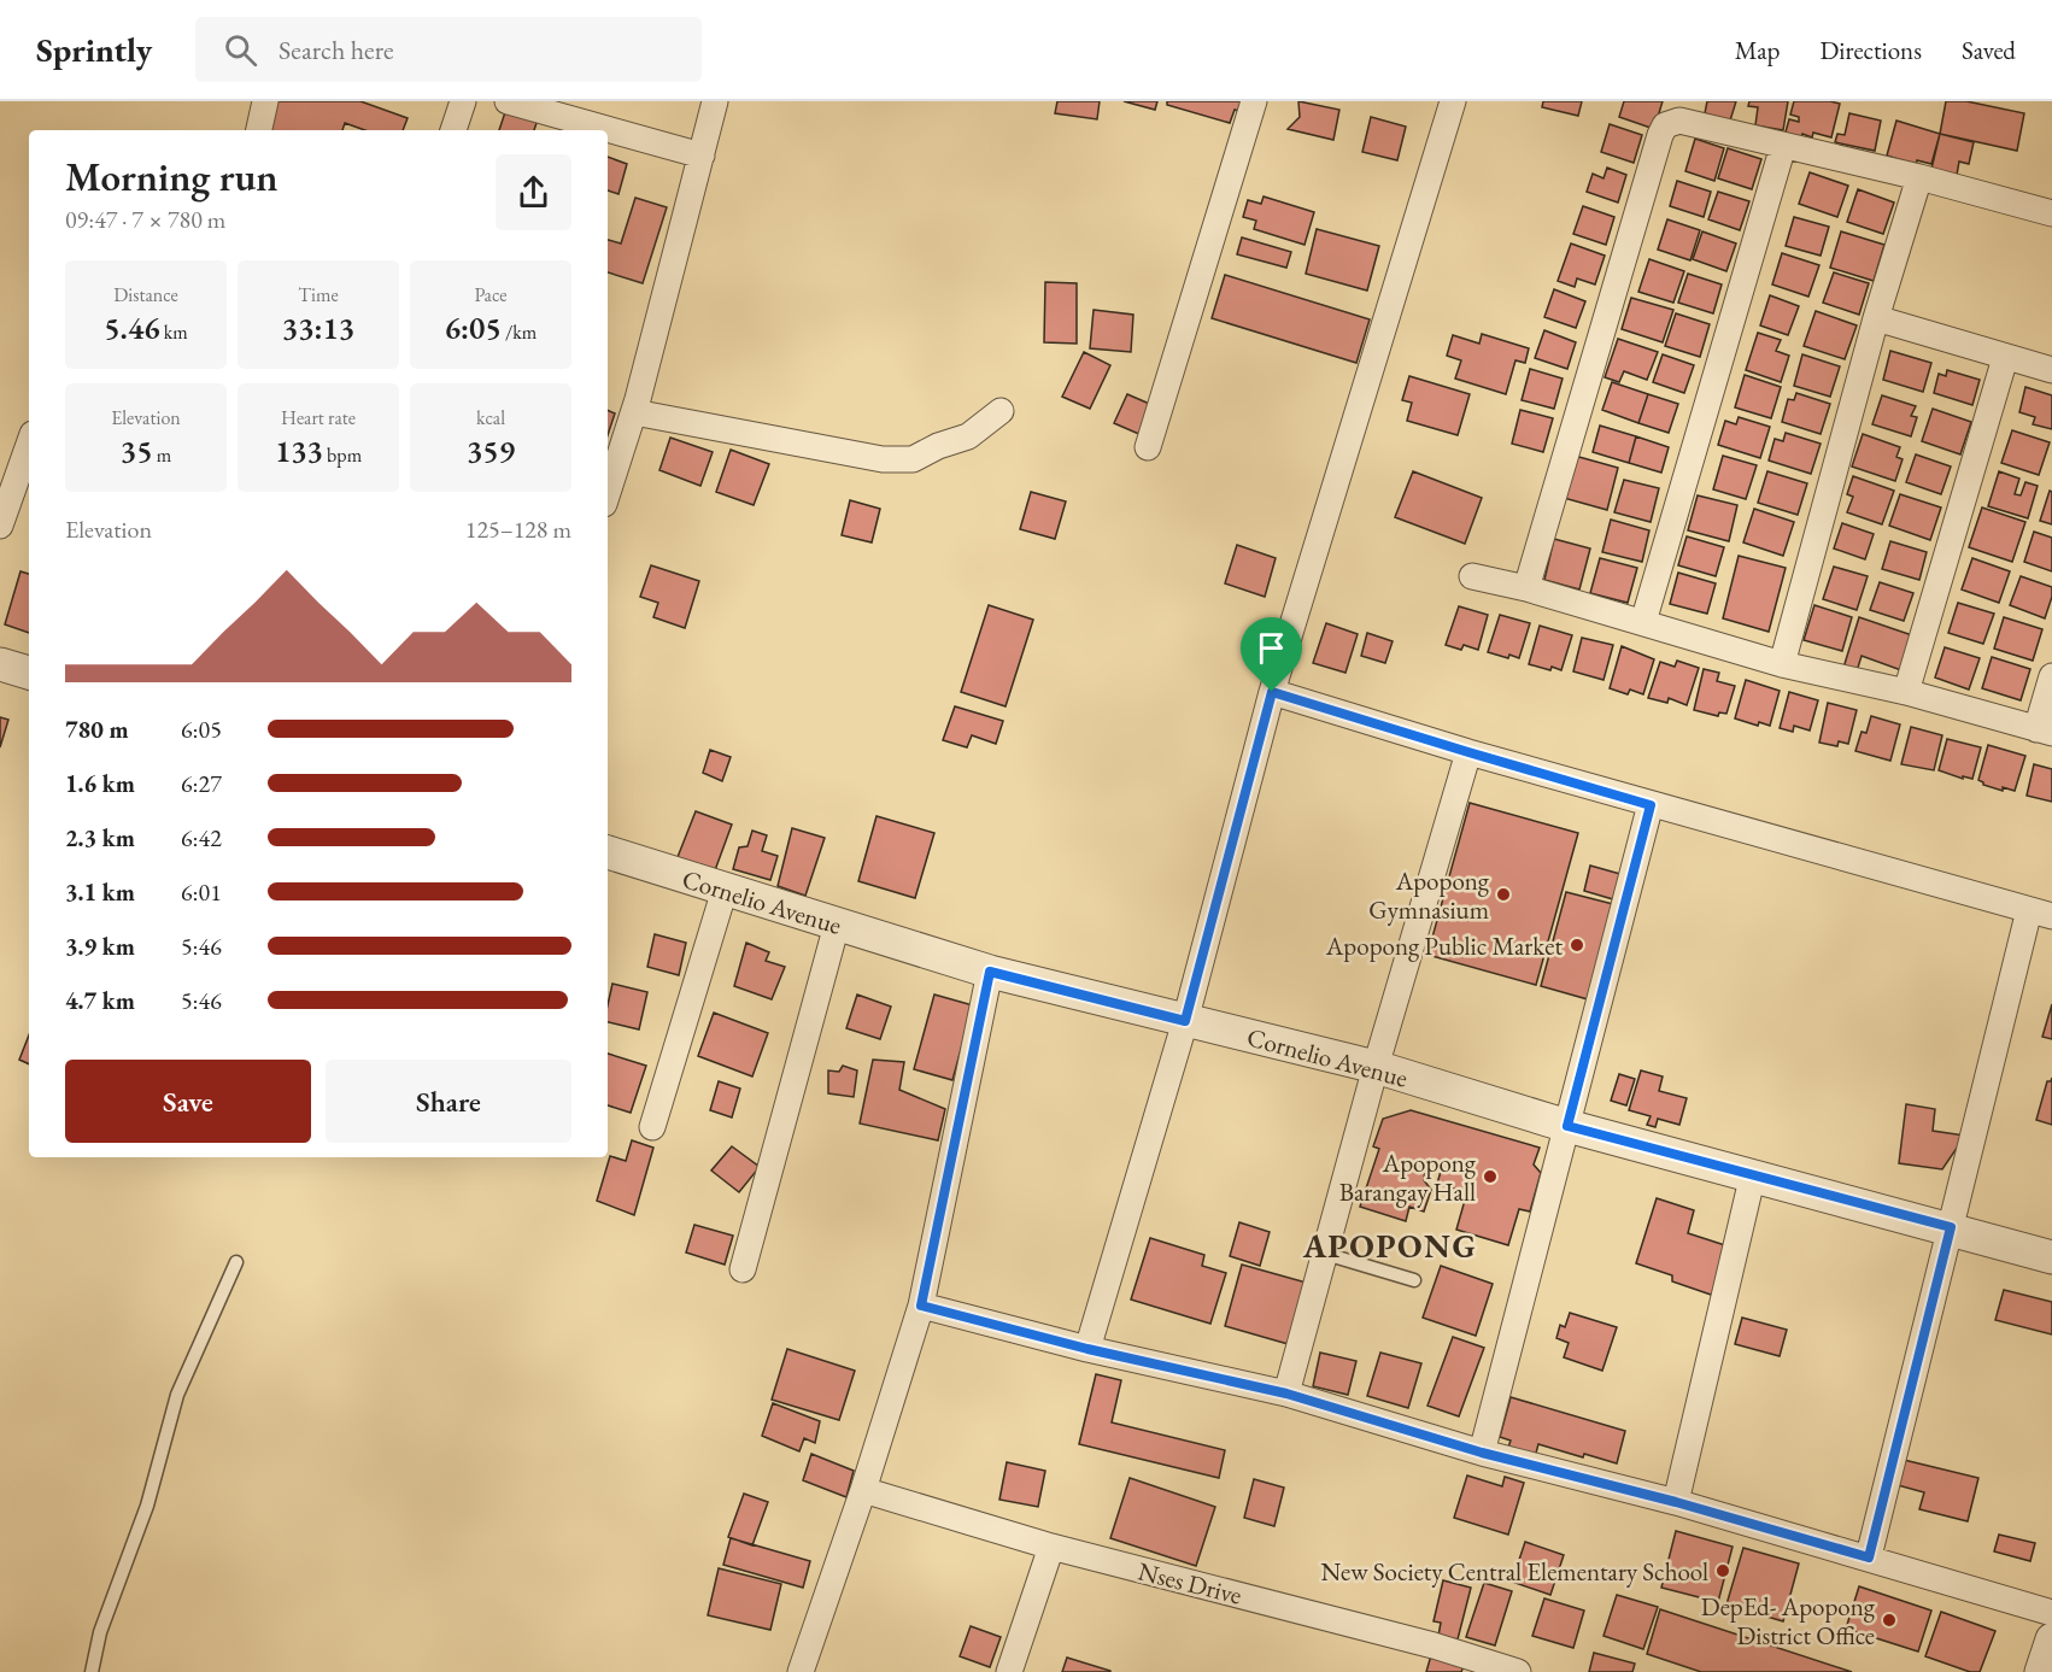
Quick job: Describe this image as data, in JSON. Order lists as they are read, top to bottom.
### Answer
{
  "streets": {
    "street": ["Cornelio Avenue", "Nses Drive"]
  },
  "districts": ["APOPONG"],
  "places": [
    "Apopong Gymnasium",
    "Apopong Public Market",
    "Apopong Barangay Hall",
    "New Society Central Elementary School",
    "DepEd- Apopong District Office"
  ],
  "page": {
    "header": "Sprintly",
    "search": "Search here",
    "nav": ["Map", "Directions", "Saved"],
    "heading": ["Morning run", "09:47 · 7 × 780 m"],
    "stats": [
      ["Distance", "5.46 km"],
      ["Time", "33:13"],
      ["Pace", "6:05 /km"],
      ["Elevation", "35 m"],
      ["Heart rate", "133 bpm"],
      ["kcal", "359"]
    ],
    "chart": ["Elevation", "125–128 m"],
    "list": [
      {
        "name": "780 m",
        "note": "6:05"
      },
      {
        "name": "1.6 km",
        "note": "6:27"
      },
      {
        "name": "2.3 km",
        "note": "6:42"
      },
      {
        "name": "3.1 km",
        "note": "6:01"
      },
      {
        "name": "3.9 km",
        "note": "5:46"
      },
      {
        "name": "4.7 km",
        "note": "5:46"
      }
    ],
    "buttons": ["Save", "Share"]
  }
}
